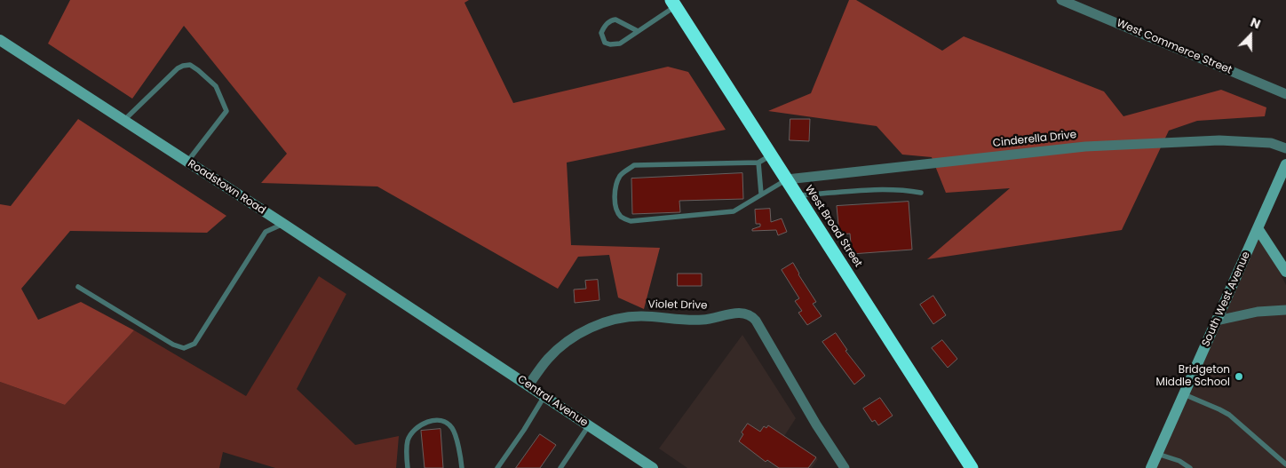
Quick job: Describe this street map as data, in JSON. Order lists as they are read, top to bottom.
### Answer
{
  "streets": {
    "highway": ["West Broad Street"],
    "main road": ["Roadstown Road", "South West Avenue", "Central Avenue"],
    "street": ["West Commerce Street", "Cinderella Drive", "Violet Drive"]
  },
  "crossings": [
    ["Cinderella Drive", "West Broad Street"],
    ["Roadstown Road", "Central Avenue"],
    ["Violet Drive", "Central Avenue"]
  ],
  "places": ["Bridgeton Middle School"],
  "north": "top"
}
